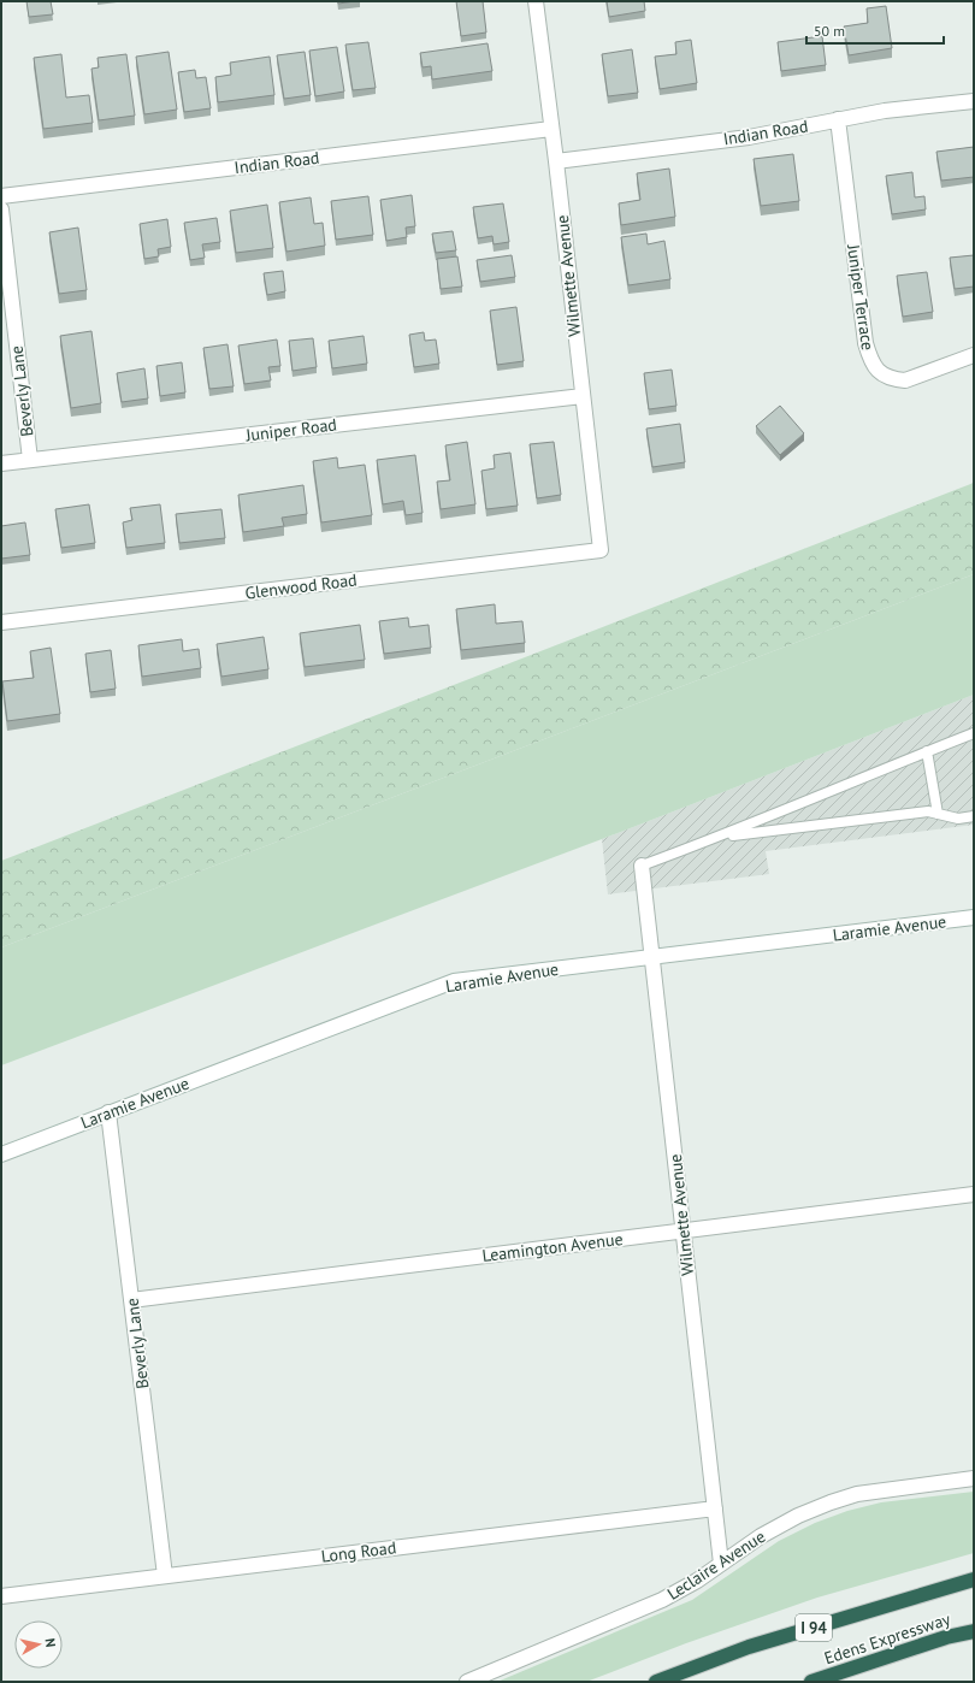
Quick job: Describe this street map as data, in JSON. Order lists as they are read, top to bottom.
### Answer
{
  "streets": {
    "highway": ["I 94", "Edens Expressway"],
    "street": [
      "Indian Road",
      "Wilmette Avenue",
      "Juniper Terrace",
      "Beverly Lane",
      "Juniper Road",
      "Glenwood Road",
      "Laramie Avenue",
      "Leamington Avenue",
      "Long Road",
      "Leclaire Avenue"
    ]
  },
  "crossings": [
    ["Indian Road", "Wilmette Avenue"],
    ["Indian Road", "Juniper Terrace"],
    ["Wilmette Avenue", "Juniper Road"],
    ["Wilmette Avenue", "Glenwood Road"],
    ["Wilmette Avenue", "Laramie Avenue"],
    ["Wilmette Avenue", "Leamington Avenue"],
    ["Wilmette Avenue", "Long Road"],
    ["Wilmette Avenue", "Leclaire Avenue"],
    ["Beverly Lane", "Juniper Road"],
    ["Beverly Lane", "Laramie Avenue"],
    ["Beverly Lane", "Leamington Avenue"],
    ["Beverly Lane", "Long Road"]
  ],
  "scale_bar": "50 m",
  "north": "right"
}
